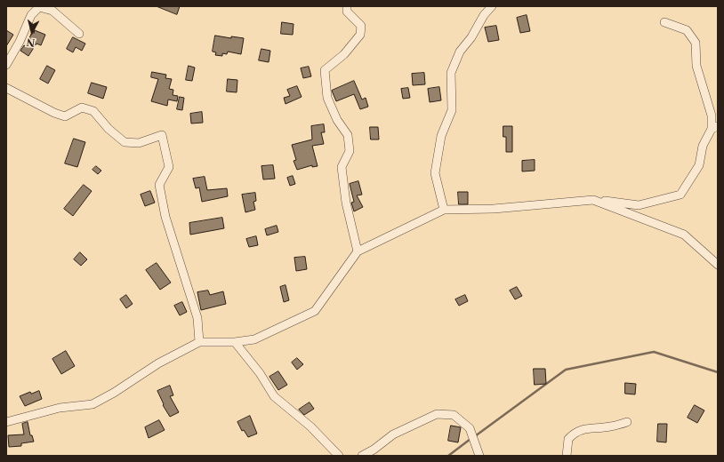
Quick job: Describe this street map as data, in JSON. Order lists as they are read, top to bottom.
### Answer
{
  "north": "bottom"
}
